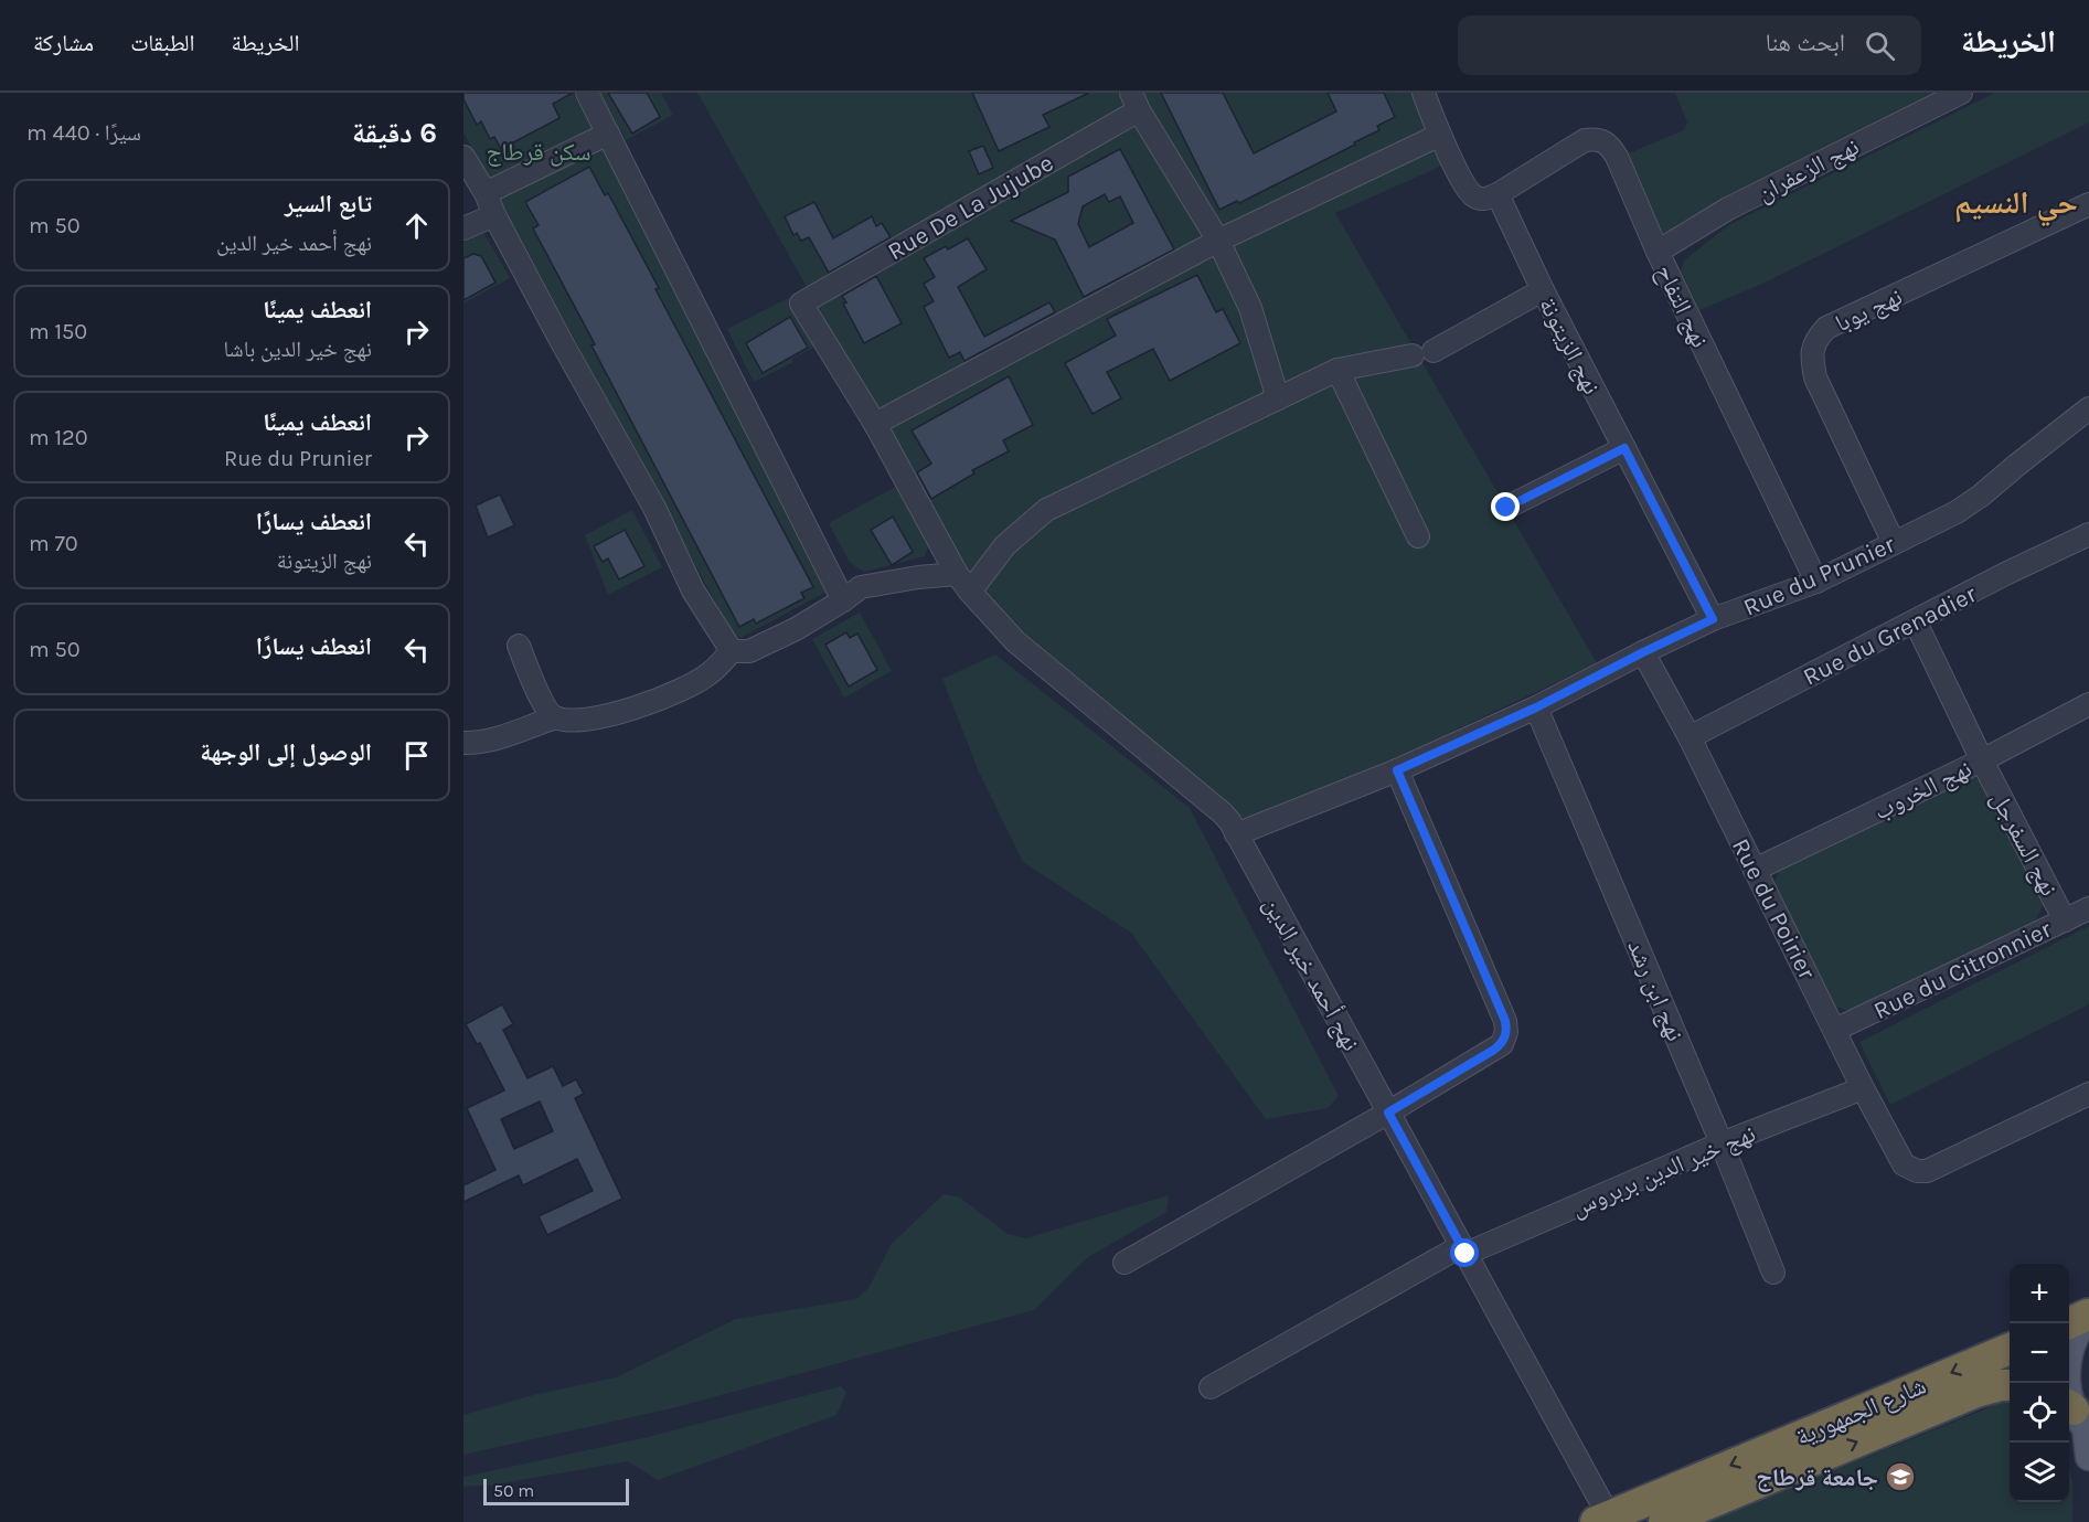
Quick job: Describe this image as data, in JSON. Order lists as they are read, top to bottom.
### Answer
{
  "streets": {
    "highway": ["شارع الجمهورية"],
    "street": [
      "نهج الزعفران",
      "Rue De La Jujube",
      "نهج التفاح",
      "نهج يوبا",
      "نهج الزيتونة",
      "Rue du Prunier",
      "Rue du Grenadier",
      "نهج الخروب",
      "نهج السفرجل",
      "Rue du Poirier",
      "Rue du Citronnier",
      "نهج أحمد خير الدين",
      "نهج ابن رشد",
      "نهج خير الدين بربروس"
    ]
  },
  "crossings": [
    ["نهج الزعفران", "نهج التفاح"],
    ["Rue De La Jujube", "نهج أحمد خير الدين"],
    ["نهج التفاح", "نهج الزيتونة"],
    ["نهج التفاح", "Rue du Prunier"],
    ["نهج يوبا", "Rue du Prunier"],
    ["نهج الزيتونة", "Rue du Prunier"],
    ["Rue du Prunier", "Rue du Poirier"],
    ["Rue du Prunier", "نهج أحمد خير الدين"],
    ["Rue du Prunier", "نهج ابن رشد"],
    ["Rue du Grenadier", "نهج السفرجل"],
    ["Rue du Grenadier", "Rue du Poirier"],
    ["نهج الخروب", "نهج السفرجل"],
    ["نهج الخروب", "Rue du Poirier"],
    ["نهج السفرجل", "Rue du Citronnier"],
    ["Rue du Poirier", "Rue du Citronnier"],
    ["Rue du Poirier", "نهج خير الدين بربروس"],
    ["نهج أحمد خير الدين", "نهج خير الدين بربروس"],
    ["نهج أحمد خير الدين", "شارع الجمهورية"],
    ["نهج ابن رشد", "نهج خير الدين بربروس"]
  ],
  "districts": ["حي النسيم"],
  "parks": ["سكن قرطاج"],
  "places": {
    "school or university": ["جامعة قرطاج"]
  },
  "scale_bar": "50 m",
  "page": {
    "header": "الخريطة",
    "search": "ابحث هنا",
    "nav": ["الخريطة", "الطبقات", "مشاركة"],
    "heading": ["6 دقيقة", "سيرًا · 440 m"],
    "list": [
      ["تابع السير", "نهج أحمد خير الدين", "50 m"],
      ["انعطف يمينًا", "نهج خير الدين باشا", "150 m"],
      ["انعطف يمينًا", "Rue du Prunier", "120 m"],
      ["انعطف يسارًا", "نهج الزيتونة", "70 m"],
      ["انعطف يسارًا", "50 m"],
      "الوصول إلى الوجهة"
    ],
    "map_buttons": ["+", "−"],
    "scale": "50 m"
  }
}
